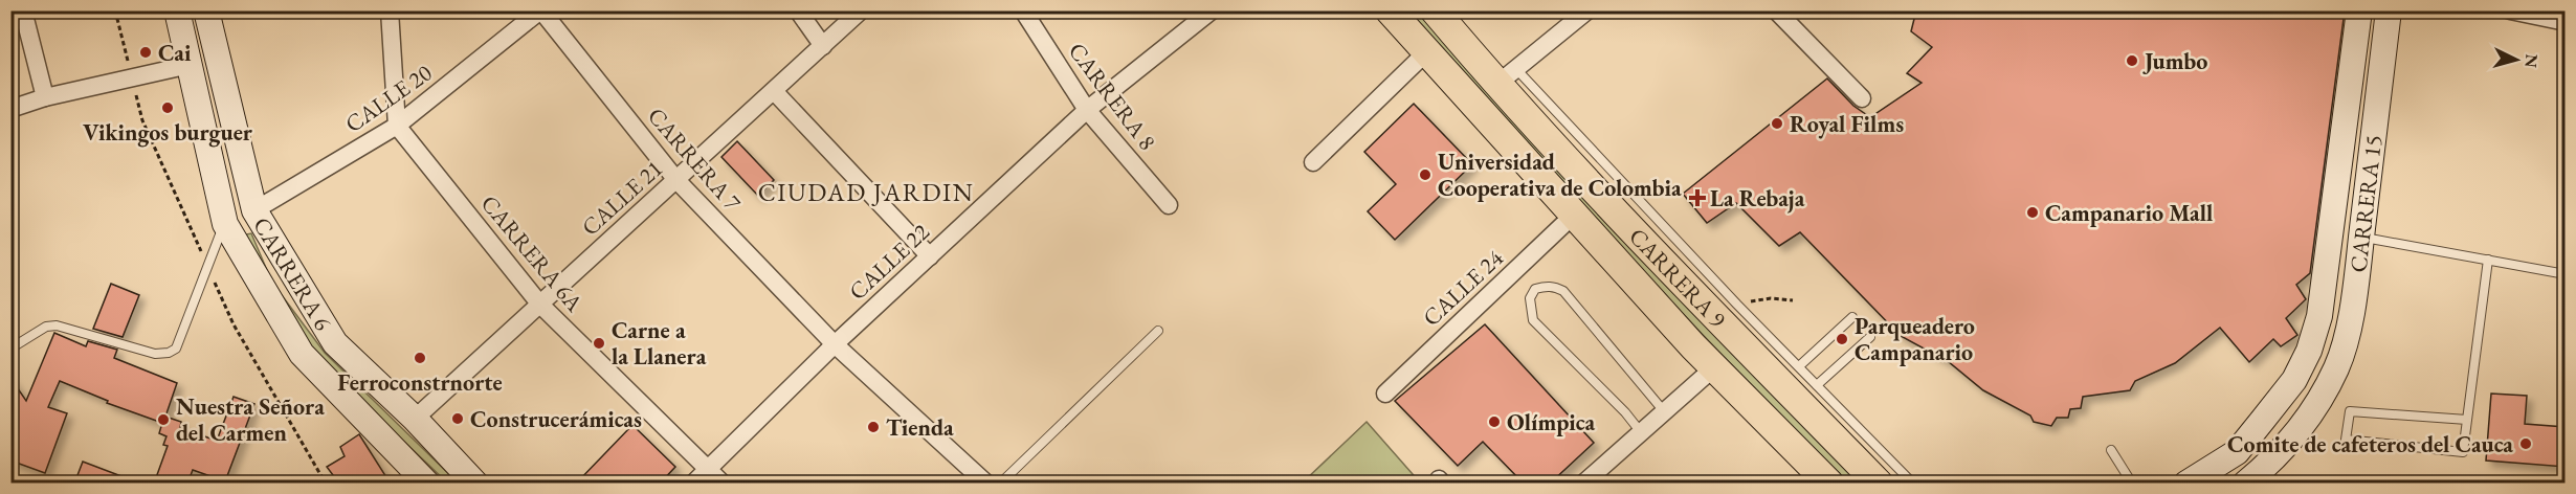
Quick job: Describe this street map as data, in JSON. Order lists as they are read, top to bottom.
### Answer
{
  "streets": {
    "main road": ["CARRERA 15", "CARRERA 6", "CARRERA 9"],
    "street": [
      "CARRERA 8",
      "CALLE 20",
      "CARRERA 7",
      "CALLE 21",
      "CARRERA 6A",
      "CALLE 22",
      "CALLE 24"
    ]
  },
  "crossings": [
    ["CARRERA 8", "CALLE 22"],
    ["CALLE 20", "CARRERA 7"],
    ["CALLE 20", "CARRERA 6A"],
    ["CALLE 20", "CARRERA 6"],
    ["CARRERA 7", "CALLE 21"],
    ["CARRERA 7", "CALLE 22"],
    ["CALLE 21", "CARRERA 6A"],
    ["CALLE 21", "CARRERA 6"],
    ["CARRERA 6A", "CALLE 22"],
    ["CARRERA 9", "CALLE 24"]
  ],
  "districts": ["CIUDAD JARDIN"],
  "places": {
    "other": [
      "Cai",
      "Jumbo",
      "Vikingos burguer",
      "Royal Films",
      "Universidad Cooperativa de Colombia",
      "Campanario Mall",
      "Parqueadero Campanario",
      "Carne a la Llanera",
      "Ferroconstrnorte",
      "Construcerámicas",
      "Nuestra Señora del Carmen",
      "Olímpica",
      "Tienda",
      "Comite de cafeteros del Cauca"
    ],
    "health": ["La Rebaja"]
  },
  "north": "right"
}
